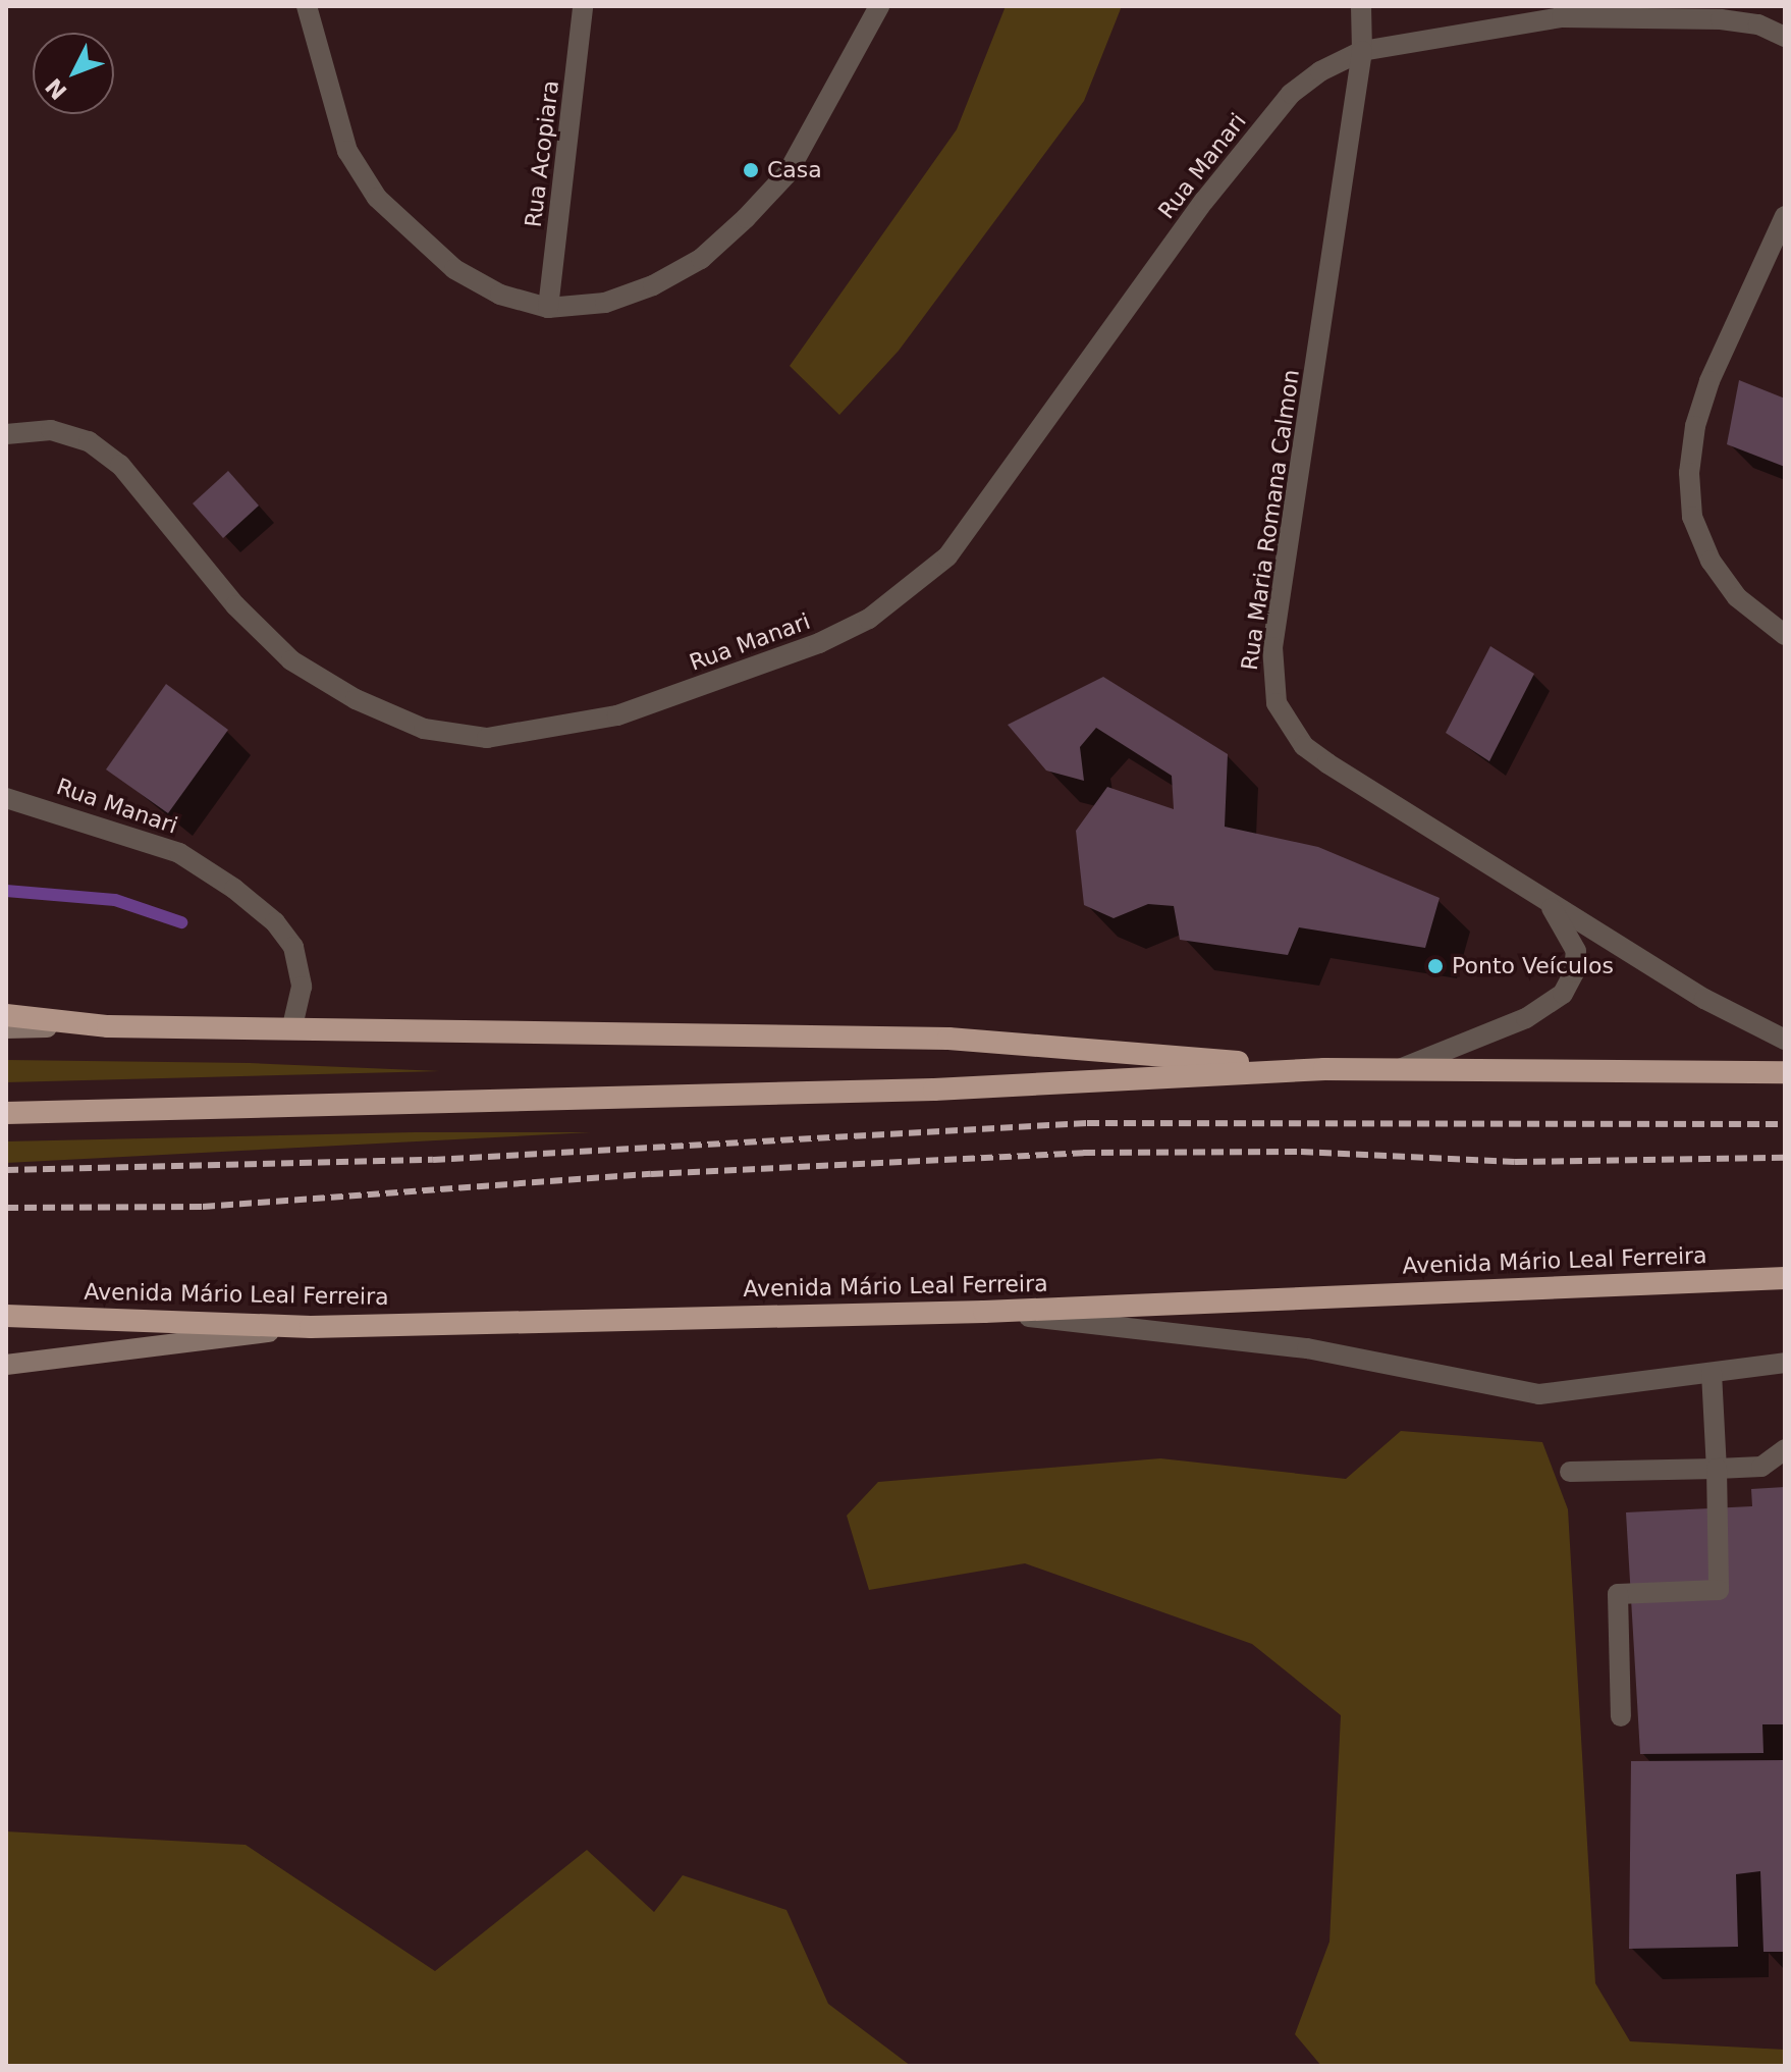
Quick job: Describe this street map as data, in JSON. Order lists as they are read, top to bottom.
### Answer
{
  "streets": {
    "highway": ["Avenida Mário Leal Ferreira"],
    "street": ["Rua Acopiara", "Rua Manari", "Rua Maria Romana Calmon"]
  },
  "crossings": [
    ["Rua Manari", "Rua Maria Romana Calmon"]
  ],
  "places": ["Casa", "Ponto Veículos"],
  "north": "bottom left"
}
